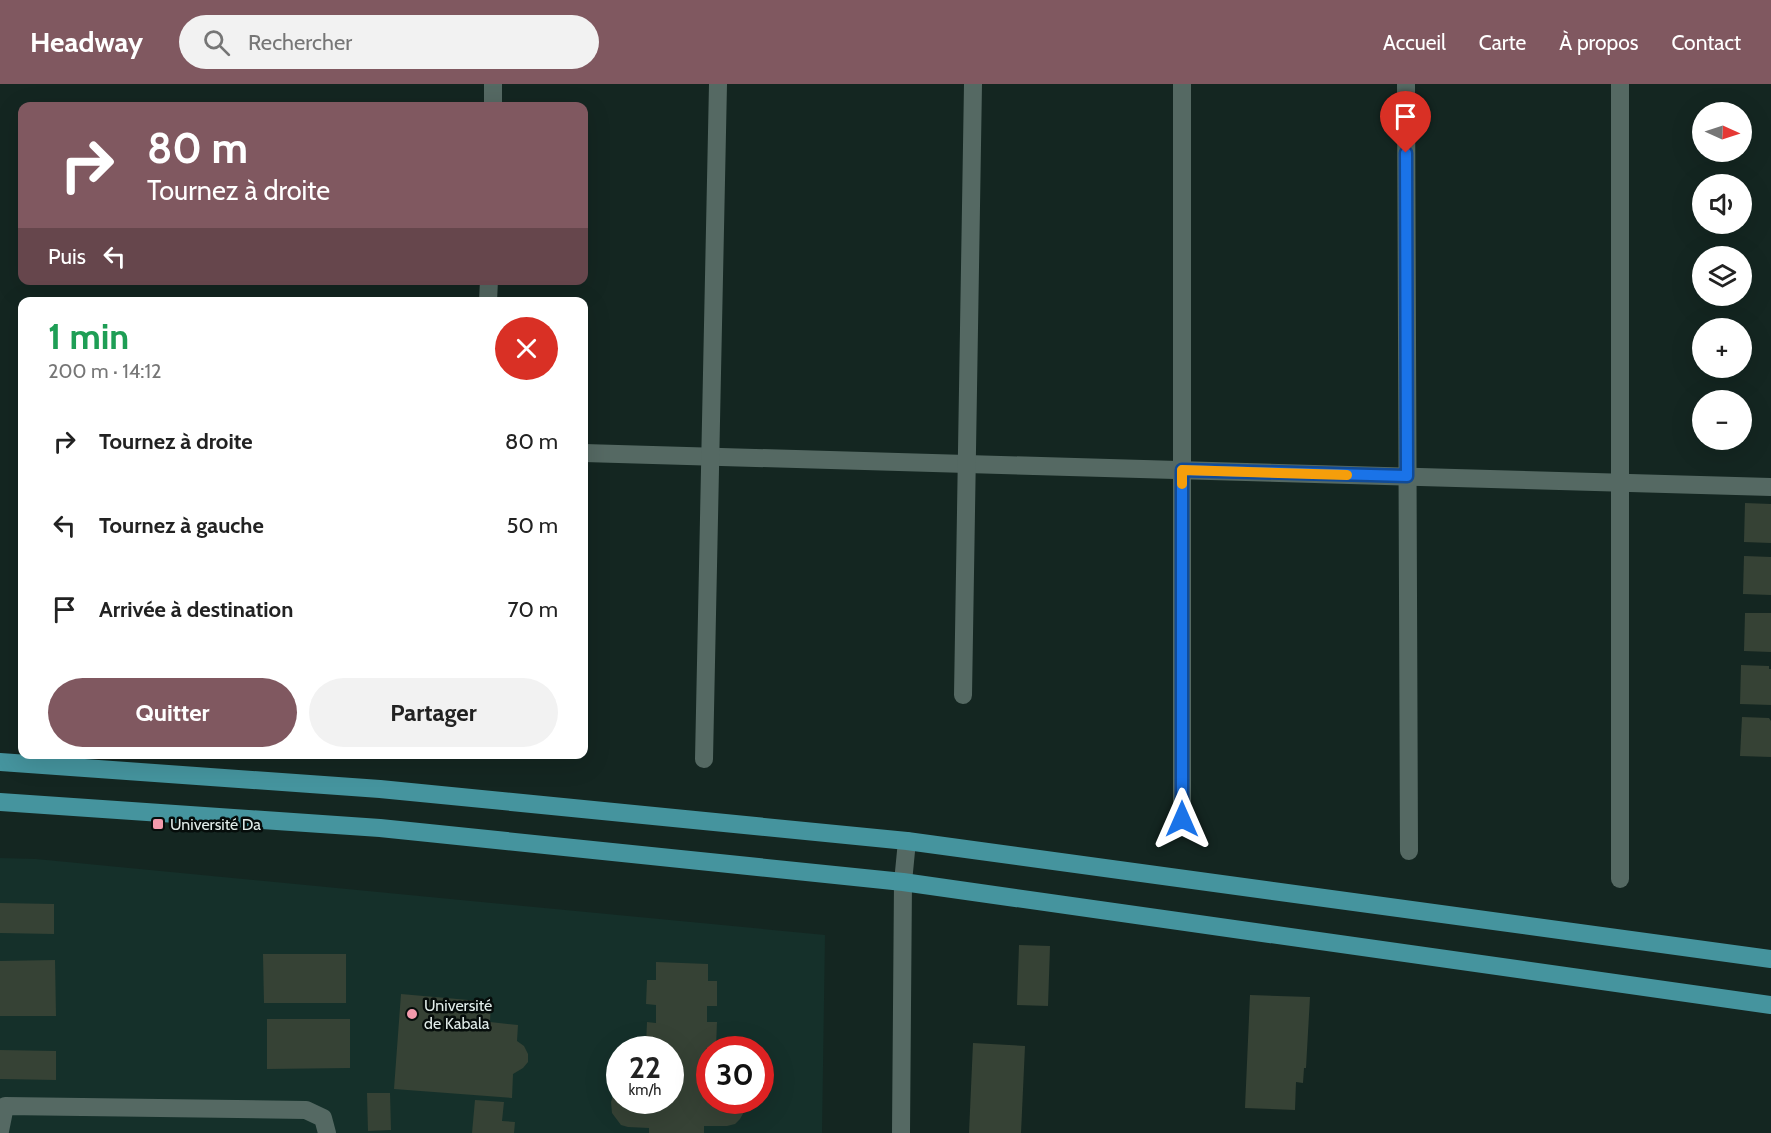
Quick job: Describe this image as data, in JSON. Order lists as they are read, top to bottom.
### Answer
{
  "places": {
    "transit": ["Université Da"],
    "other": ["Université de Kabala"]
  },
  "north": "right",
  "page": {
    "header": "Headway",
    "search": "Rechercher",
    "nav": [
      "Accueil",
      "Carte",
      "À propos",
      "Contact"
    ],
    "map_buttons": ["+", "−"],
    "turn": ["80 m", "Tournez à droite"],
    "then": "Puis",
    "heading": ["1 min", "200 m · 14:12"],
    "list": [
      {
        "name": "Tournez à droite",
        "value": "80 m"
      },
      {
        "name": "Tournez à gauche",
        "value": "50 m"
      },
      {
        "name": "Arrivée à destination",
        "value": "70 m"
      }
    ],
    "buttons": ["Quitter", "Partager"],
    "speed": "22 km/h",
    "limit": "30"
  }
}
